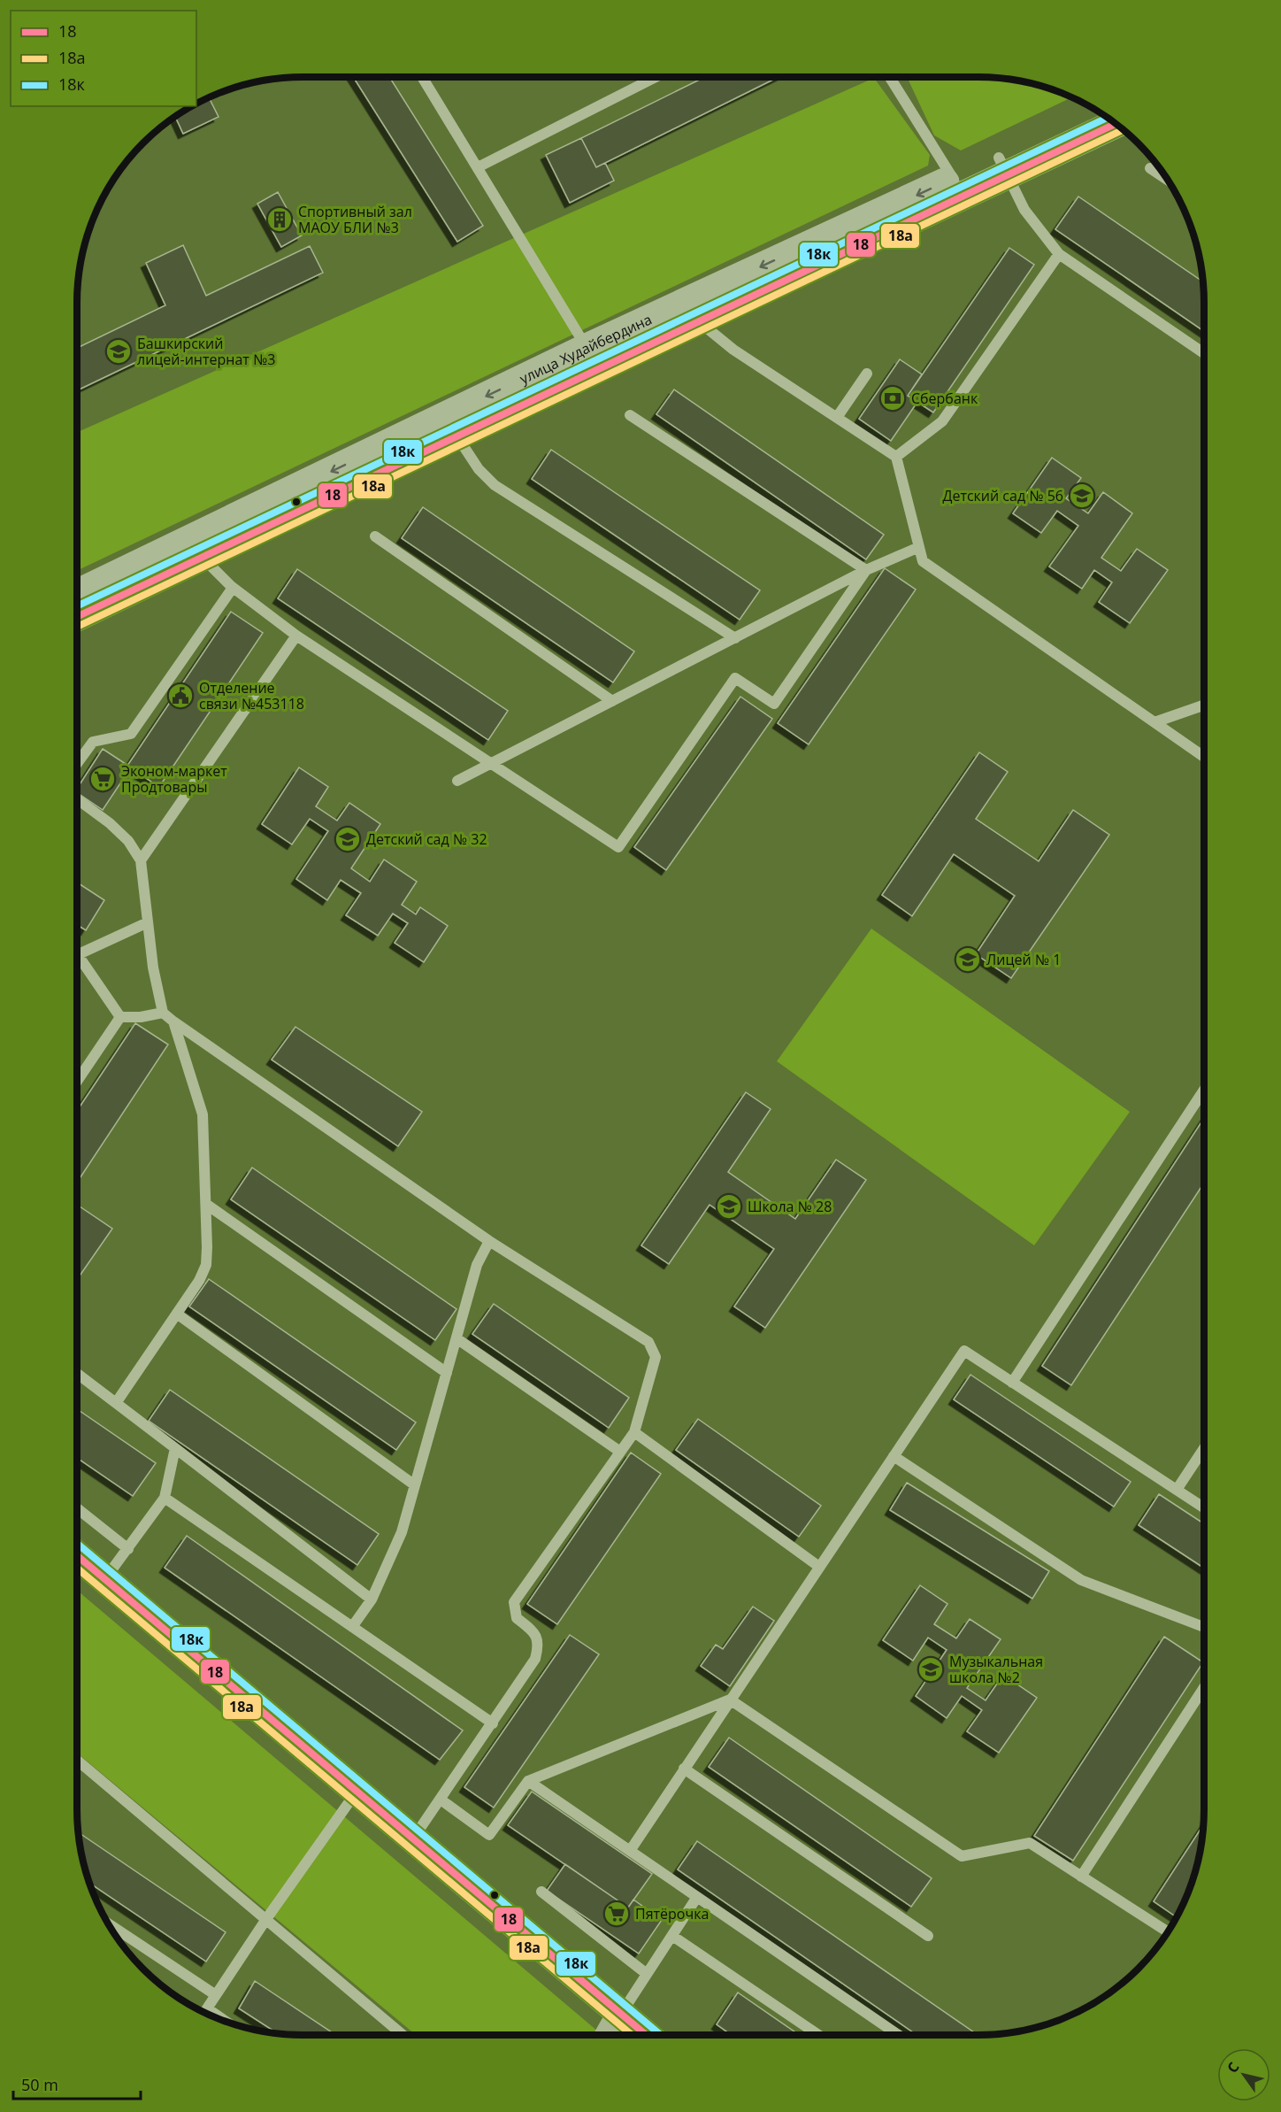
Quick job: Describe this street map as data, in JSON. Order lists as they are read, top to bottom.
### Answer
{
  "streets": {
    "main road": ["улица Худайбердина"]
  },
  "places": {
    "building": ["Спортивный зал МАОУ БЛИ №3"],
    "school or university": [
      "Башкирский лицей-интернат №3",
      "Детский сад № 56",
      "Детский сад № 32",
      "Лицей № 1",
      "Школа № 28",
      "Музыкальная школа №2"
    ],
    "bank": ["Сбербанк"],
    "public building": ["Отделение связи №453118"],
    "supermarket": ["Эконом-маркет Продтовары", "Пятёрочка"]
  },
  "lines": ["transit line 18к", "transit line 18", "transit line 18а"],
  "legend": ["18", "18а", "18к"],
  "scale_bar": "50 m",
  "north": "top left"
}
